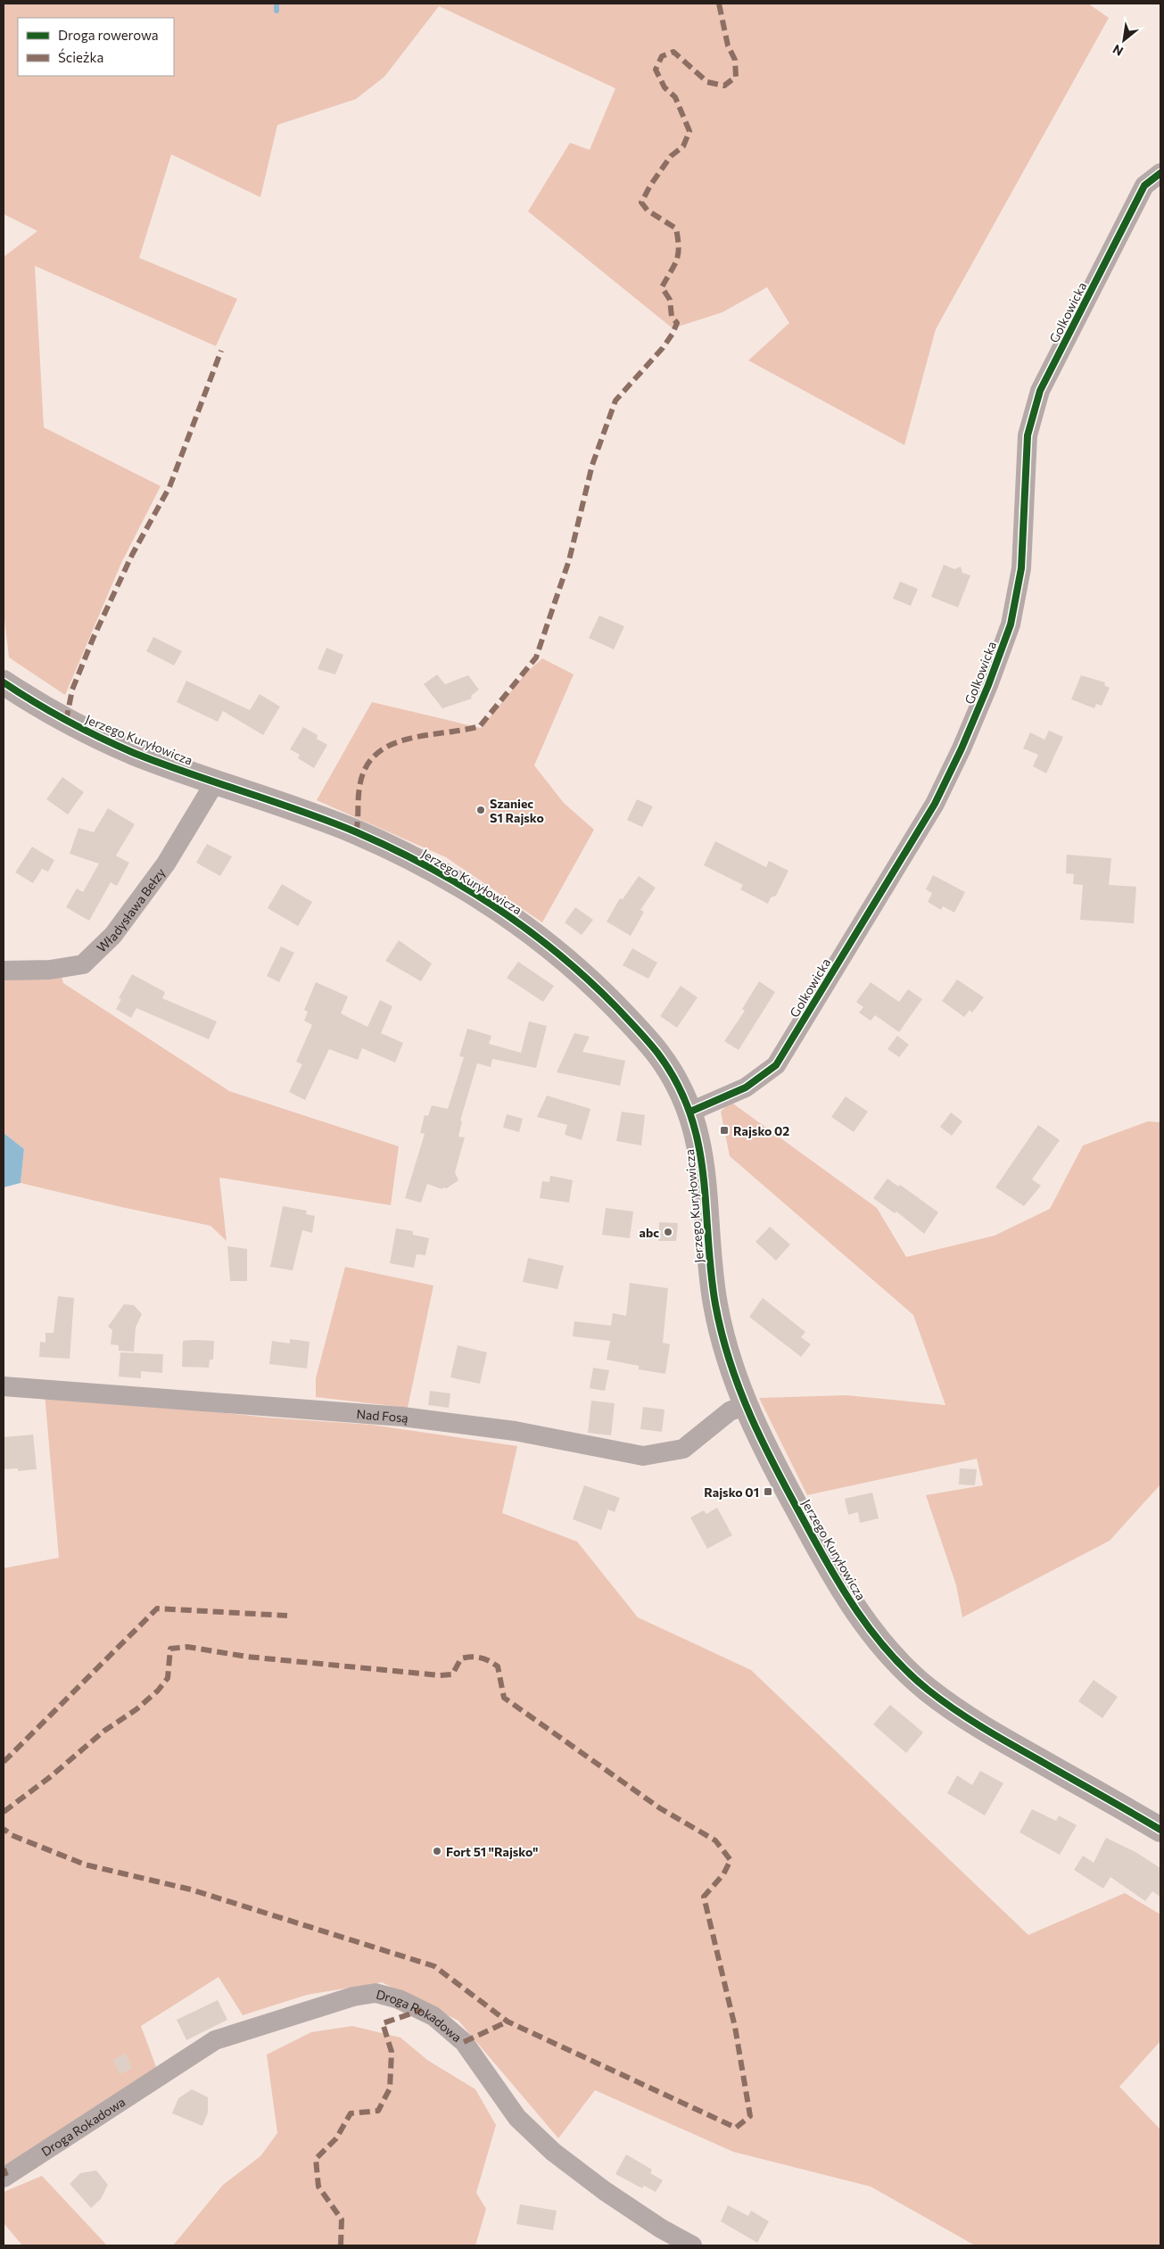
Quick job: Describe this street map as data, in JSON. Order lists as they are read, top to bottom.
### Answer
{
  "streets": {
    "street": [
      "Golkowicka",
      "Jerzego Kuryłowicza",
      "Władysława Bełzy",
      "Nad Fosą",
      "Droga Rokadowa"
    ]
  },
  "crossings": [
    ["Golkowicka", "Jerzego Kuryłowicza"],
    ["Jerzego Kuryłowicza", "Władysława Bełzy"],
    ["Jerzego Kuryłowicza", "Nad Fosą"]
  ],
  "places": {
    "other": ["Szaniec S1 Rajsko", "abc", "Fort 51 \"Rajsko\""],
    "transit": ["Rajsko 02", "Rajsko 01"]
  },
  "legend": ["Droga rowerowa", "Ścieżka"],
  "north": "bottom left"
}
